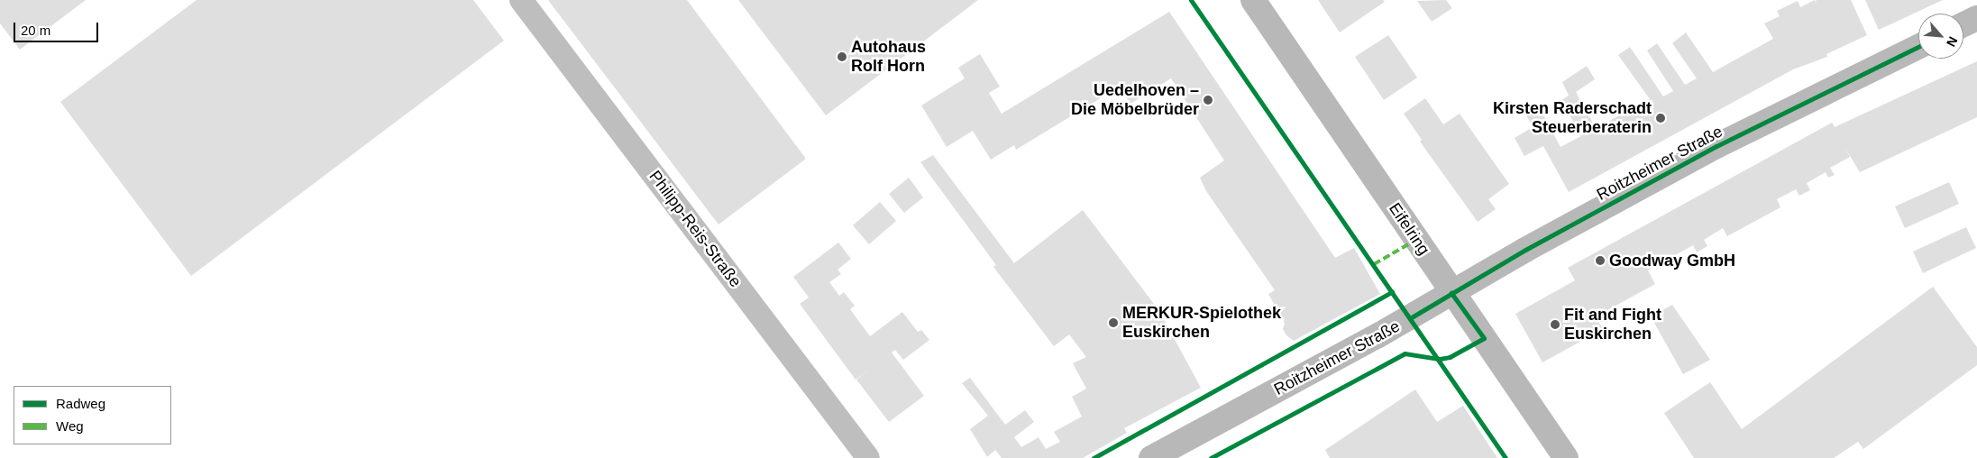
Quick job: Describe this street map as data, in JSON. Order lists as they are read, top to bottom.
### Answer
{
  "streets": {
    "street": ["Roitzheimer Straße", "Philipp-Reis-Straße", "Eifelring"]
  },
  "crossings": [
    ["Roitzheimer Straße", "Eifelring"]
  ],
  "places": [
    "Autohaus Rolf Horn",
    "Uedelhoven – Die Möbelbrüder",
    "Kirsten Raderschadt Steuerberaterin",
    "Goodway GmbH",
    "MERKUR-Spielothek Euskirchen",
    "Fit and Fight Euskirchen"
  ],
  "legend": ["Radweg", "Weg"],
  "scale_bar": "20 m",
  "north": "bottom right"
}
